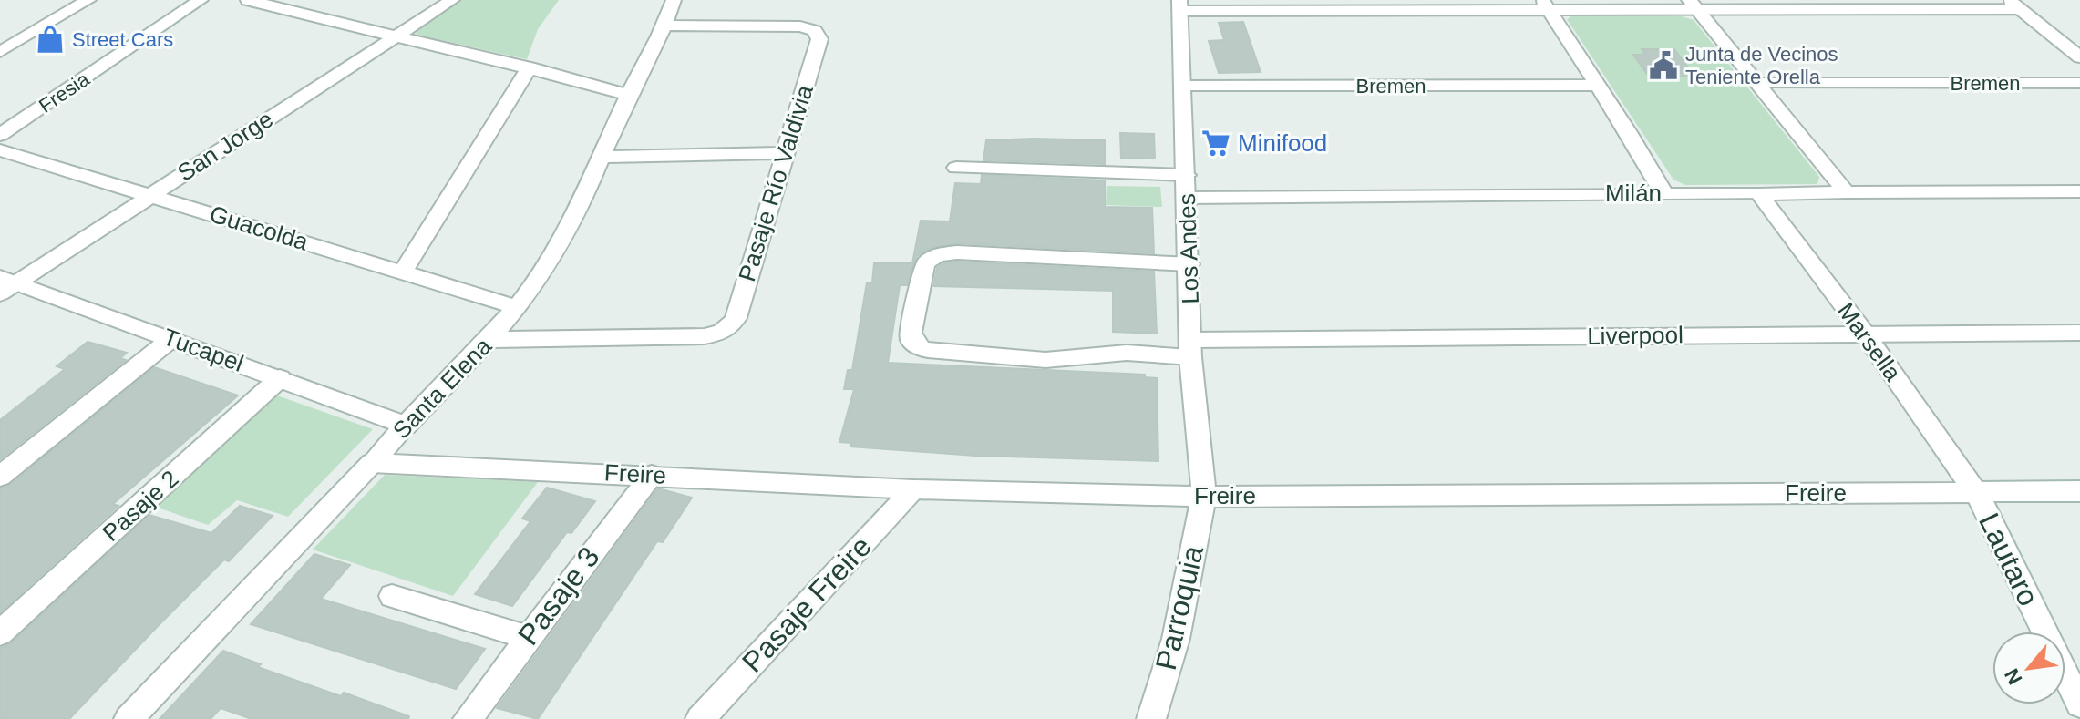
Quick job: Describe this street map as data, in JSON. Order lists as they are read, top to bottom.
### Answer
{
  "streets": {
    "street": [
      "Bremen",
      "Fresia",
      "San Jorge",
      "Pasaje Río Valdivia",
      "Milán",
      "Guacolda",
      "Los Andes",
      "Liverpool",
      "Marsella",
      "Tucapel",
      "Santa Elena",
      "Freire",
      "Pasaje 2",
      "Lautaro",
      "Pasaje 3",
      "Pasaje Freire",
      "Parroquia"
    ]
  },
  "crossings": [
    ["Bremen", "Los Andes"],
    ["San Jorge", "Guacolda"],
    ["San Jorge", "Tucapel"],
    ["Pasaje Río Valdivia", "Santa Elena"],
    ["Milán", "Los Andes"],
    ["Milán", "Marsella"],
    ["Guacolda", "Santa Elena"],
    ["Los Andes", "Liverpool"],
    ["Los Andes", "Freire"],
    ["Los Andes", "Parroquia"],
    ["Liverpool", "Marsella"],
    ["Marsella", "Freire"],
    ["Marsella", "Lautaro"],
    ["Tucapel", "Santa Elena"],
    ["Tucapel", "Pasaje 2"],
    ["Santa Elena", "Freire"],
    ["Freire", "Lautaro"],
    ["Freire", "Pasaje 3"],
    ["Freire", "Pasaje Freire"],
    ["Freire", "Parroquia"]
  ],
  "places": {
    "shop": ["Street Cars"],
    "public building": ["Junta de Vecinos Teniente Orella"],
    "supermarket": ["Minifood"]
  },
  "north": "bottom left"
}
